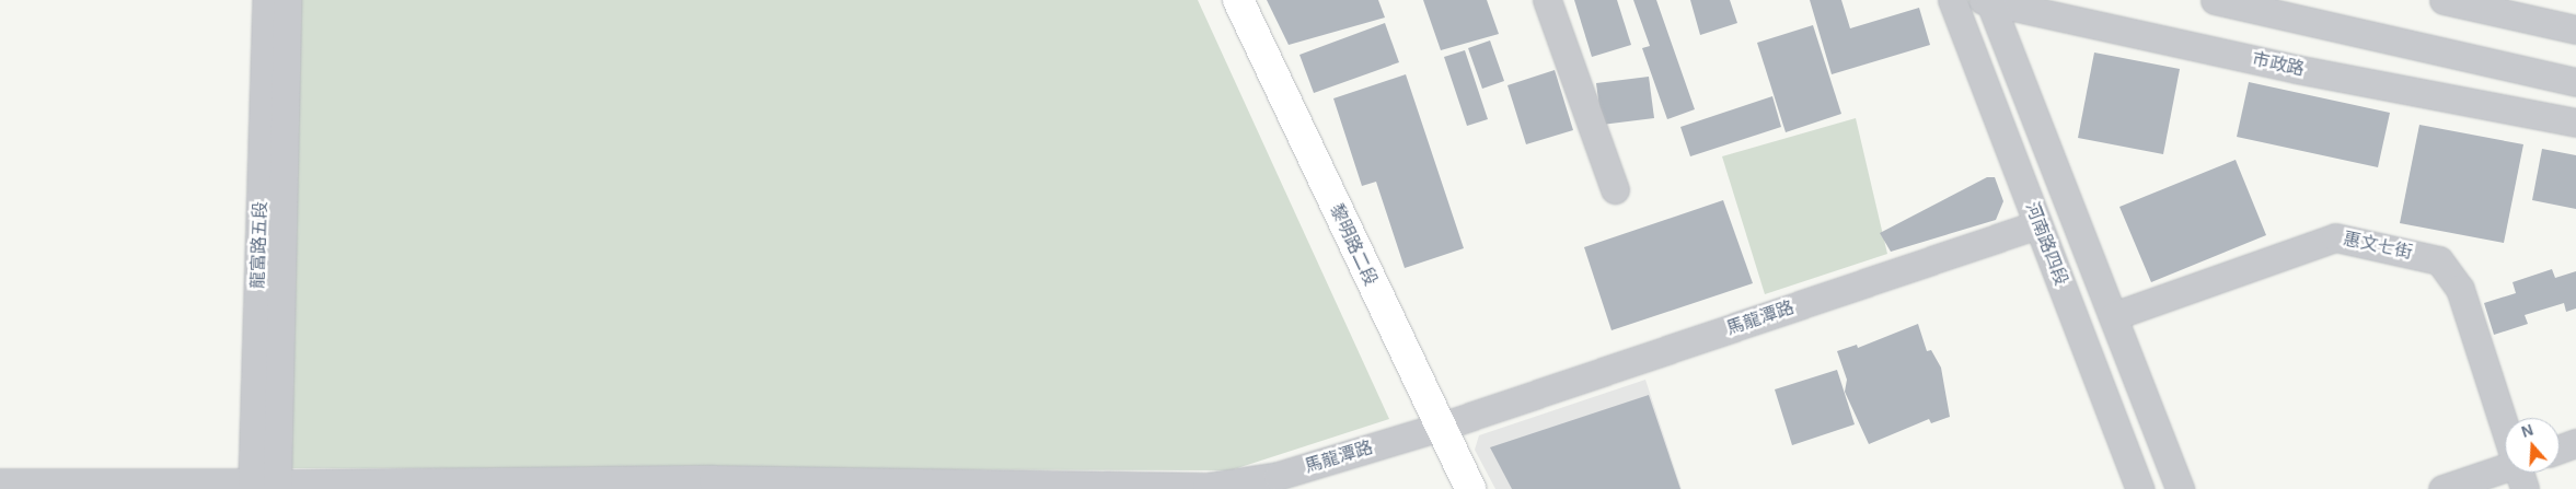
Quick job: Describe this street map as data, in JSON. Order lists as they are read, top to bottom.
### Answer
{
  "streets": {
    "main road": ["黎明路二段"],
    "street": [
      "市政路",
      "河南路四段",
      "龍富路五段",
      "惠文七街",
      "馬龍潭路"
    ]
  },
  "crossings": [
    ["市政路", "河南路四段"],
    ["河南路四段", "惠文七街"],
    ["河南路四段", "馬龍潭路"],
    ["龍富路五段", "馬龍潭路"],
    ["黎明路二段", "馬龍潭路"]
  ],
  "north": "top"
}
